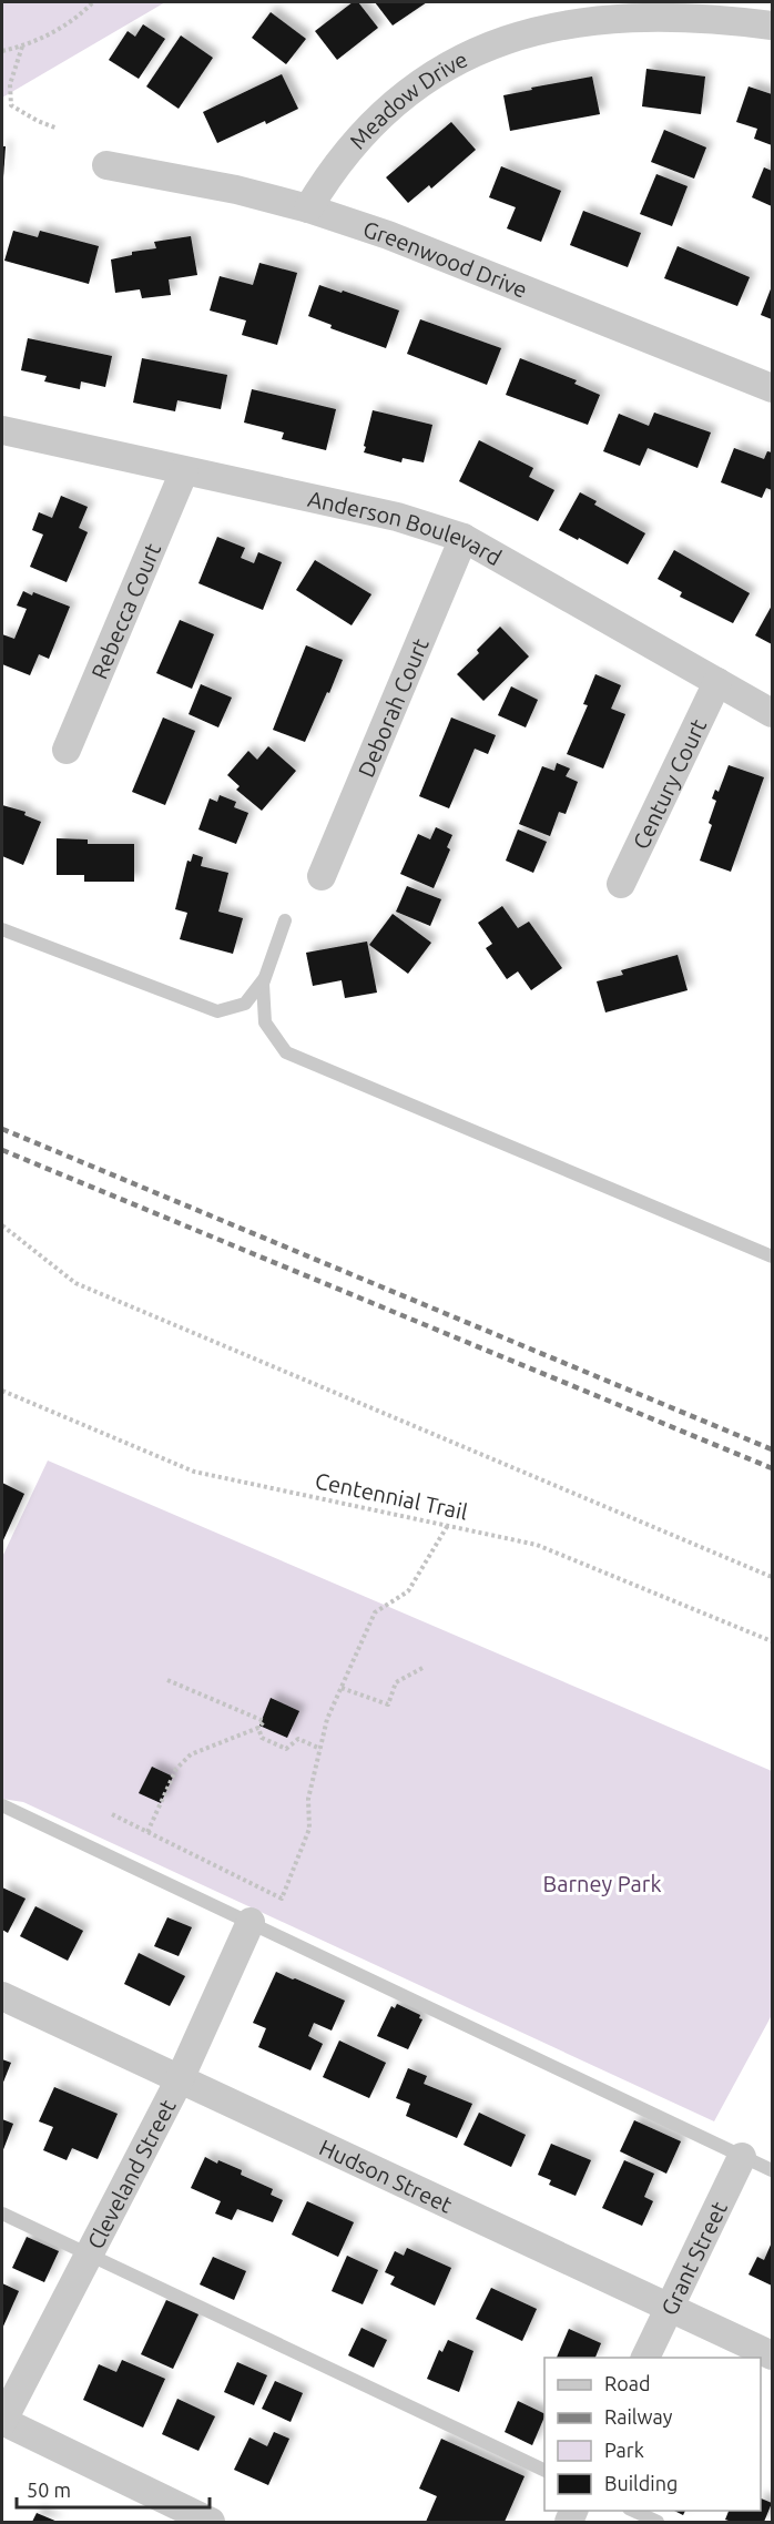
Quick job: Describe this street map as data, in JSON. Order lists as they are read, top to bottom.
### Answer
{
  "streets": {
    "street": [
      "Meadow Drive",
      "Greenwood Drive",
      "Anderson Boulevard",
      "Rebecca Court",
      "Deborah Court",
      "Century Court",
      "Cleveland Street",
      "Hudson Street",
      "Grant Street"
    ],
    "path": ["Centennial Trail"]
  },
  "crossings": [
    ["Meadow Drive", "Greenwood Drive"],
    ["Anderson Boulevard", "Rebecca Court"],
    ["Anderson Boulevard", "Deborah Court"],
    ["Anderson Boulevard", "Century Court"],
    ["Cleveland Street", "Hudson Street"],
    ["Hudson Street", "Grant Street"]
  ],
  "parks": ["Barney Park"],
  "legend": [
    "Road",
    "Railway",
    "Park",
    "Building"
  ],
  "scale_bar": "50 m"
}
